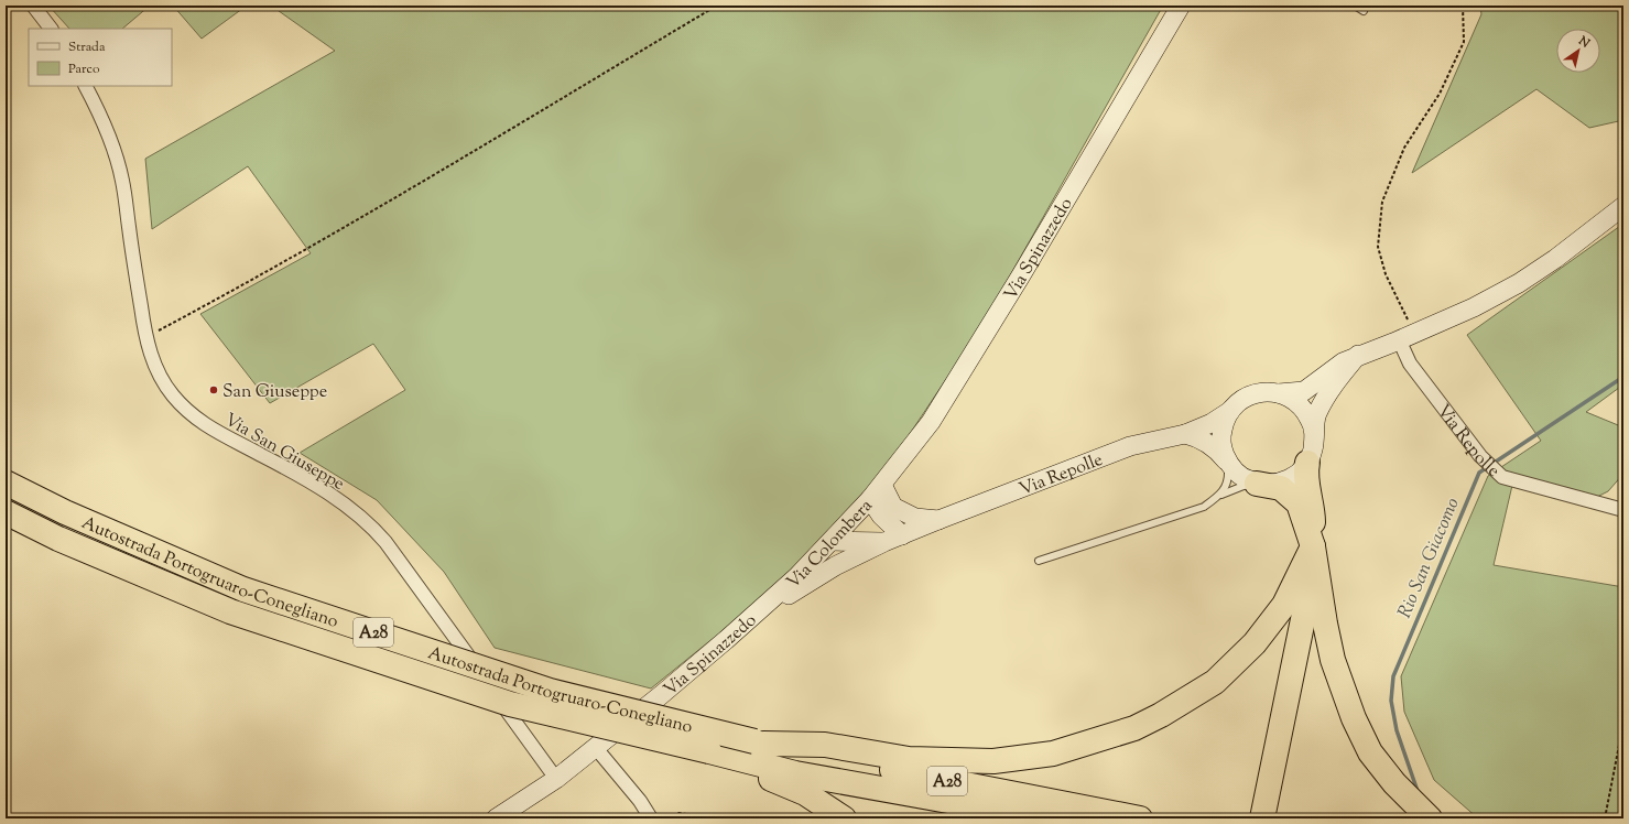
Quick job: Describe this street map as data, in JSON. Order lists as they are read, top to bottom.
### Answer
{
  "streets": {
    "highway": ["Autostrada Portogruaro-Conegliano", "A28"],
    "street": [
      "Via Spinazzedo",
      "Via Repolle",
      "Via San Giuseppe",
      "Via Colombera"
    ]
  },
  "crossings": [
    ["Via Spinazzedo", "Via Repolle"],
    ["Via Spinazzedo", "Via San Giuseppe"],
    ["Via Spinazzedo", "Via Colombera"],
    ["Via Repolle", "Via Colombera"]
  ],
  "water": ["Rio San Giacomo"],
  "places": ["San Giuseppe"],
  "legend": ["Strada", "Parco"],
  "north": "top right"
}
